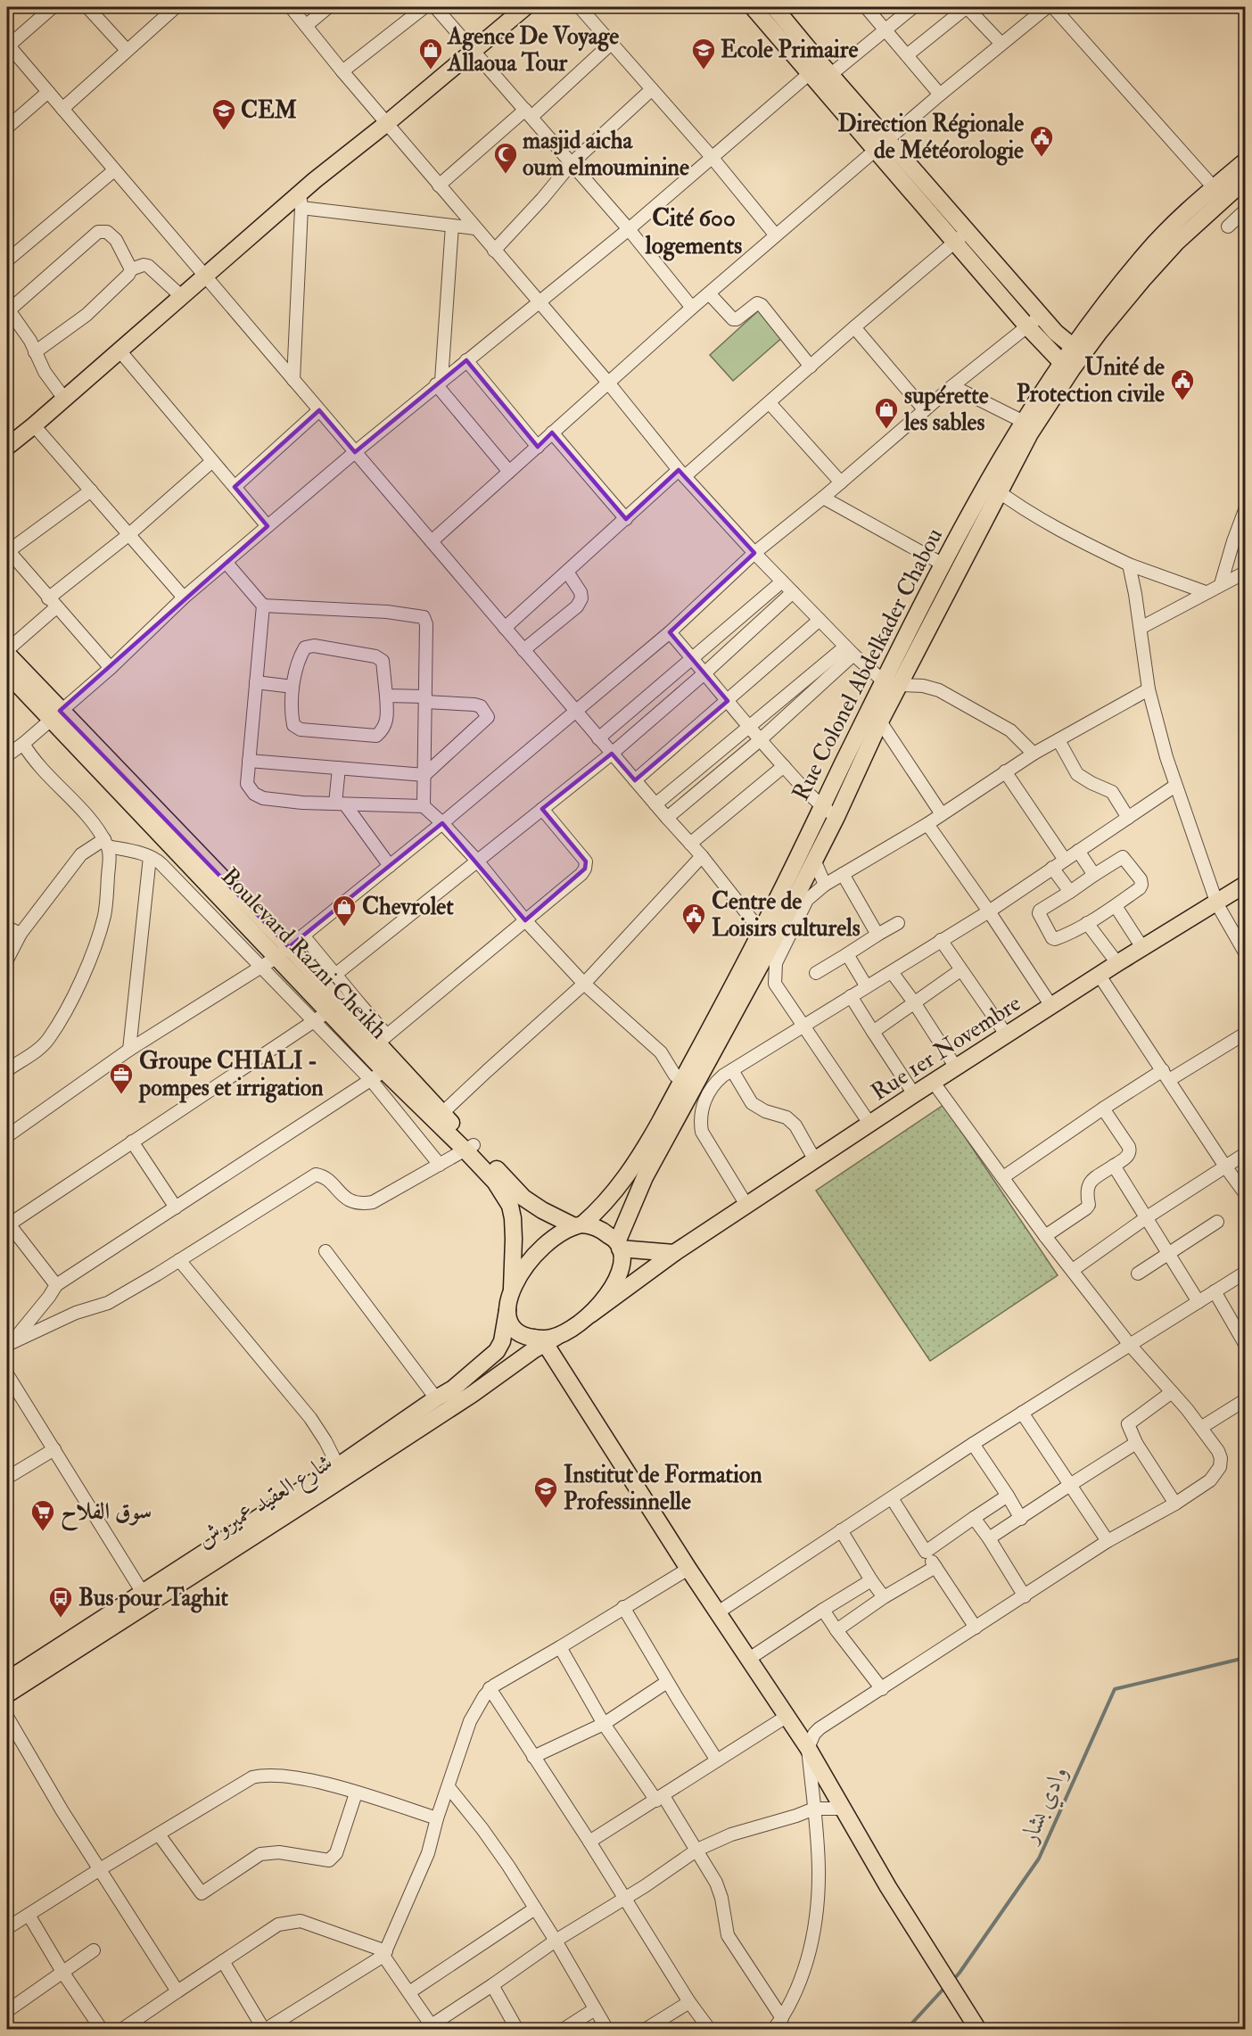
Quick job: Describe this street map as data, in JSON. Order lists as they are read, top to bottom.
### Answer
{
  "streets": {
    "main road": [
      "Rue Colonel Abdelkader Chabou",
      "Boulevard Razni Cheikh",
      "Rue 1er Novembre",
      "شارع العقيد عميروش"
    ]
  },
  "crossings": [
    ["Rue Colonel Abdelkader Chabou", "Boulevard Razni Cheikh"],
    ["Rue Colonel Abdelkader Chabou", "Rue 1er Novembre"],
    ["Rue Colonel Abdelkader Chabou", "شارع العقيد عميروش"],
    ["Boulevard Razni Cheikh", "Rue 1er Novembre"],
    ["Boulevard Razni Cheikh", "شارع العقيد عميروش"],
    ["Rue 1er Novembre", "شارع العقيد عميروش"]
  ],
  "districts": ["Cité 600 logements"],
  "water": ["وادي بشار"],
  "places": {
    "shop": ["Agence De Voyage Allaoua Tour", "supérette les sables", "Chevrolet"],
    "school or university": ["Ecole Primaire", "CEM", "Institut de Formation Professinnelle"],
    "public building": ["Direction Régionale de Météorologie", "Unité de Protection civile", "Centre de Loisirs culturels"],
    "mosque": ["masjid aicha oum elmouminine"],
    "office": ["Groupe CHIALI - pompes et irrigation"],
    "supermarket": ["سوق الفلاح"],
    "bus stop": ["Bus pour Taghit"]
  }
}
